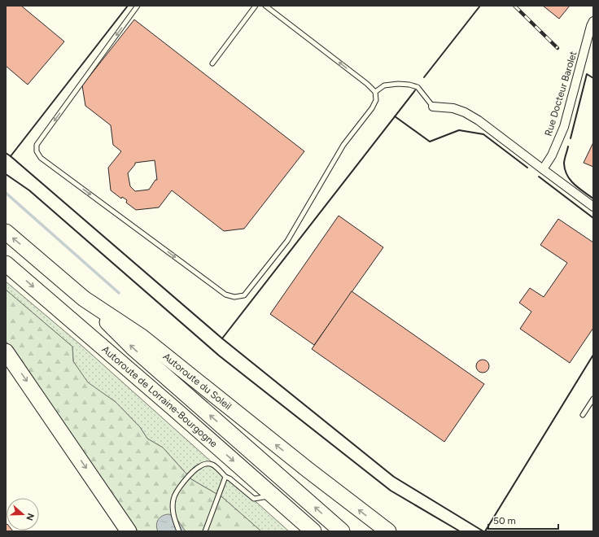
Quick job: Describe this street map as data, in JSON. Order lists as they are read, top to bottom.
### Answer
{
  "streets": {
    "highway": ["Autoroute du Soleil", "Autoroute de Lorraine-Bourgogne"],
    "street": ["Rue Docteur Barolet"]
  },
  "crossings": [
    ["Autoroute du Soleil", "Autoroute de Lorraine-Bourgogne"]
  ],
  "one_way": ["Autoroute du Soleil"],
  "scale_bar": "50 m",
  "north": "right"
}
